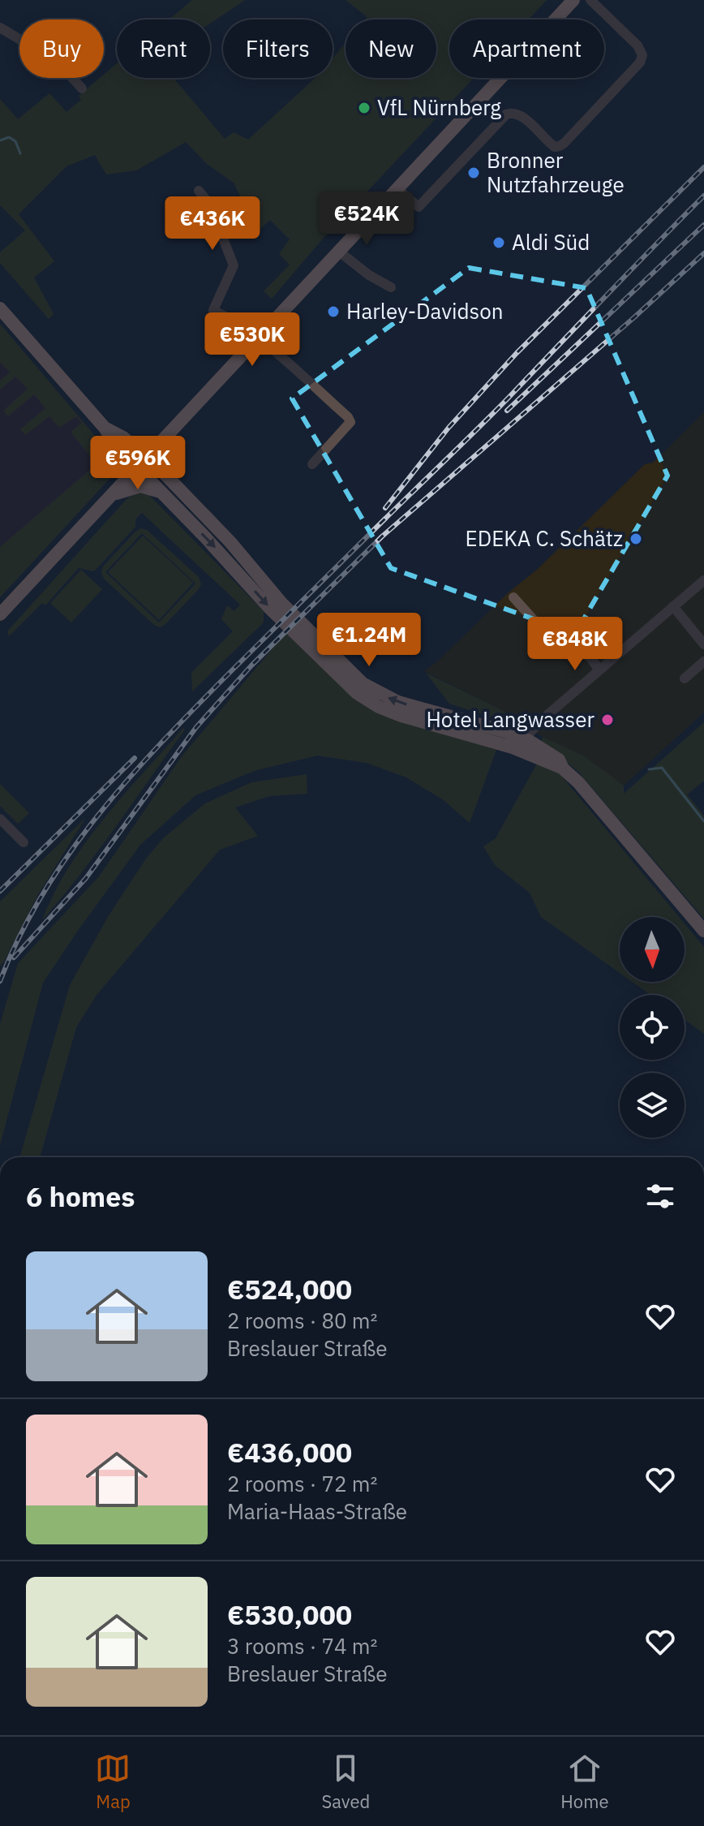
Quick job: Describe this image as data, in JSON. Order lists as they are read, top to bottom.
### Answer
{
  "places": [
    "VfL Nürnberg",
    "Bronner Nutzfahrzeuge",
    "Aldi Süd",
    "Harley-Davidson",
    "EDEKA C. Schätz",
    "Hotel Langwasser"
  ],
  "north": "bottom",
  "page": {
    "chip": [
      "Buy",
      "Rent",
      "Filters",
      "New",
      "Apartment"
    ],
    "price": [
      "€524K",
      "€436K",
      "€530K",
      "€596K",
      "€1.24M",
      "€848K"
    ],
    "heading": "6 homes",
    "list": [
      {
        "name": "€524,000",
        "note": "2 rooms · 80 m² · Breslauer Straße"
      },
      {
        "name": "€436,000",
        "note": "2 rooms · 72 m² · Maria-Haas-Straße"
      },
      {
        "name": "€530,000",
        "note": "3 rooms · 74 m² · Breslauer Straße"
      }
    ],
    "tabs": ["Map", "Saved", "Home"]
  }
}
